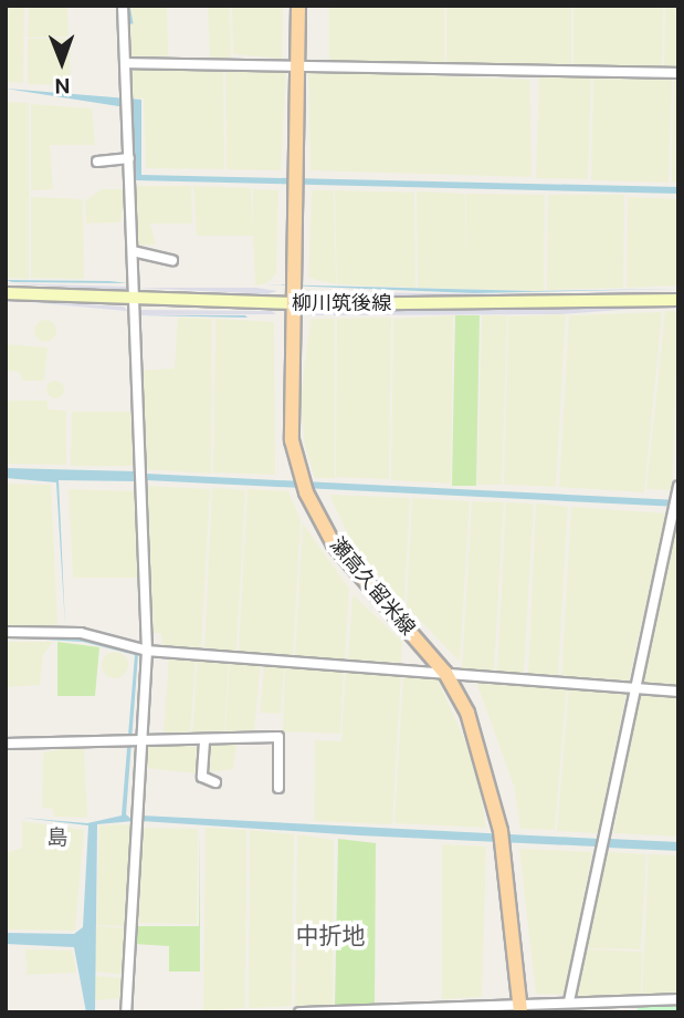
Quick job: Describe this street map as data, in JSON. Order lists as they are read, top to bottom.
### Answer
{
  "streets": {
    "main road": ["柳川筑後線", "瀬高久留米線"]
  },
  "crossings": [
    ["柳川筑後線", "瀬高久留米線"]
  ],
  "districts": ["島", "中折地"],
  "north": "bottom"
}
